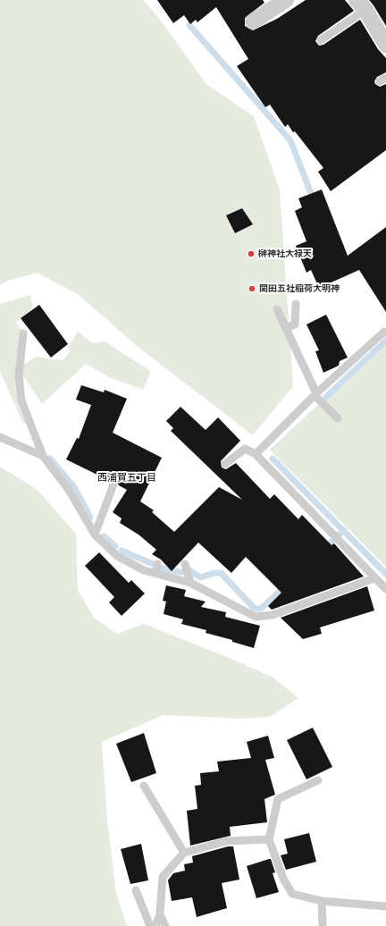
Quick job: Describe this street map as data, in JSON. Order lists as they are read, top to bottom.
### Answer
{
  "districts": ["西浦賀五丁目"],
  "places": ["榊神社大禄天", "関田五社稲荷大明神"]
}
